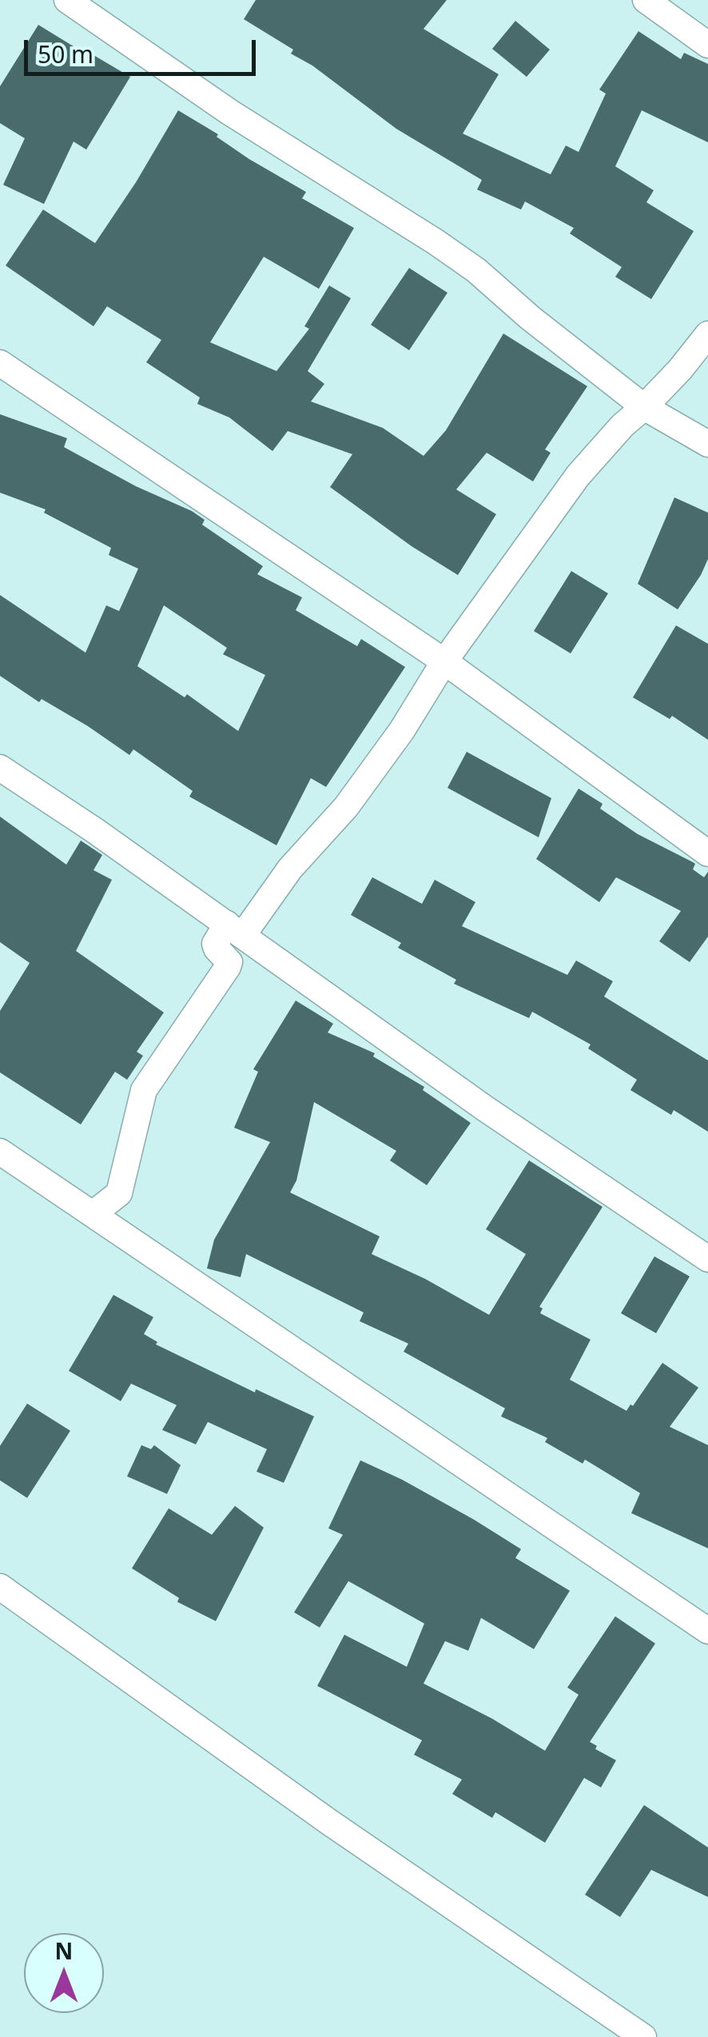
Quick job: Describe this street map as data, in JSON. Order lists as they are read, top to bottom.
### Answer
{
  "scale_bar": "50 m",
  "north": "top"
}
